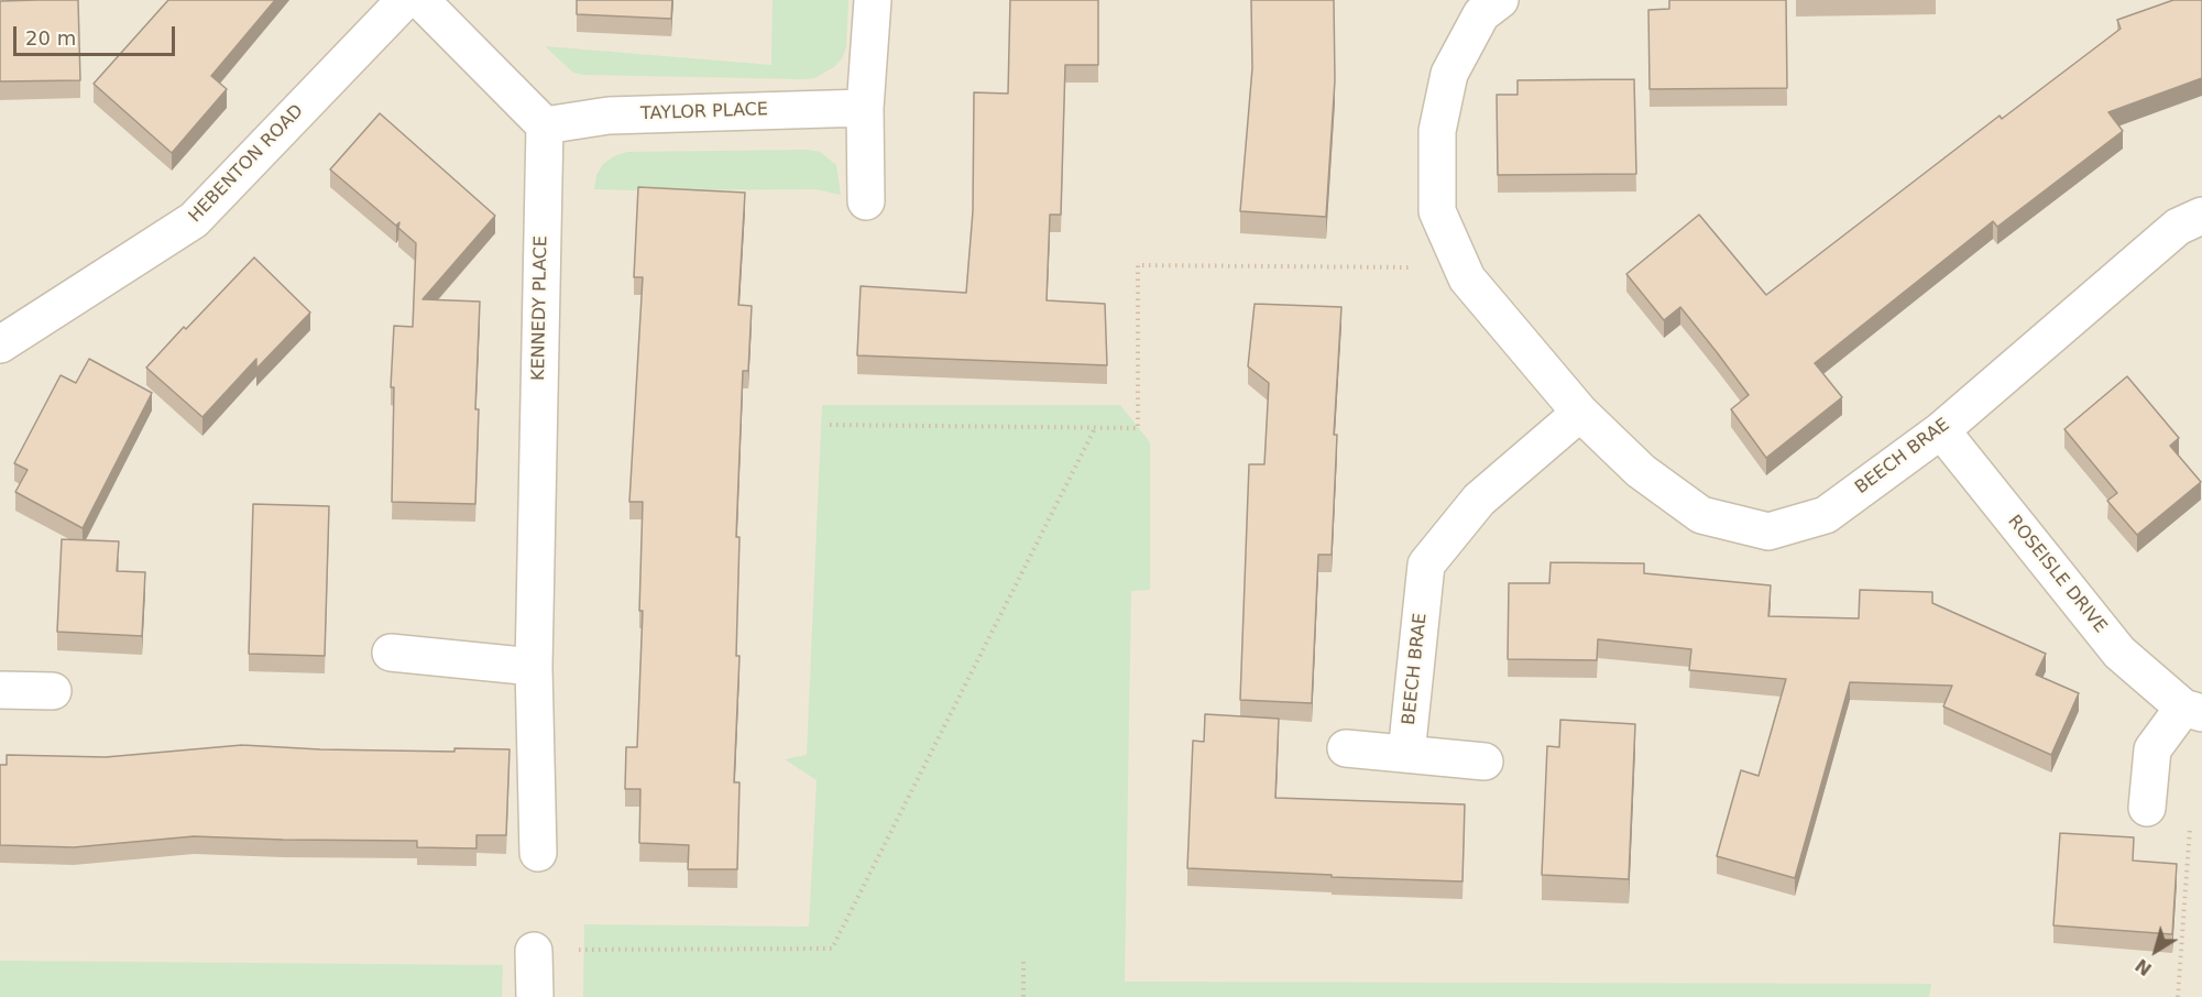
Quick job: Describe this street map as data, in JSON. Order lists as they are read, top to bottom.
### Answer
{
  "streets": {
    "street": [
      "TAYLOR PLACE",
      "HEBENTON ROAD",
      "KENNEDY PLACE",
      "BEECH BRAE",
      "ROSEISLE DRIVE"
    ]
  },
  "crossings": [
    ["TAYLOR PLACE", "KENNEDY PLACE"],
    ["BEECH BRAE", "ROSEISLE DRIVE"]
  ],
  "scale_bar": "20 m",
  "north": "bottom left"
}
